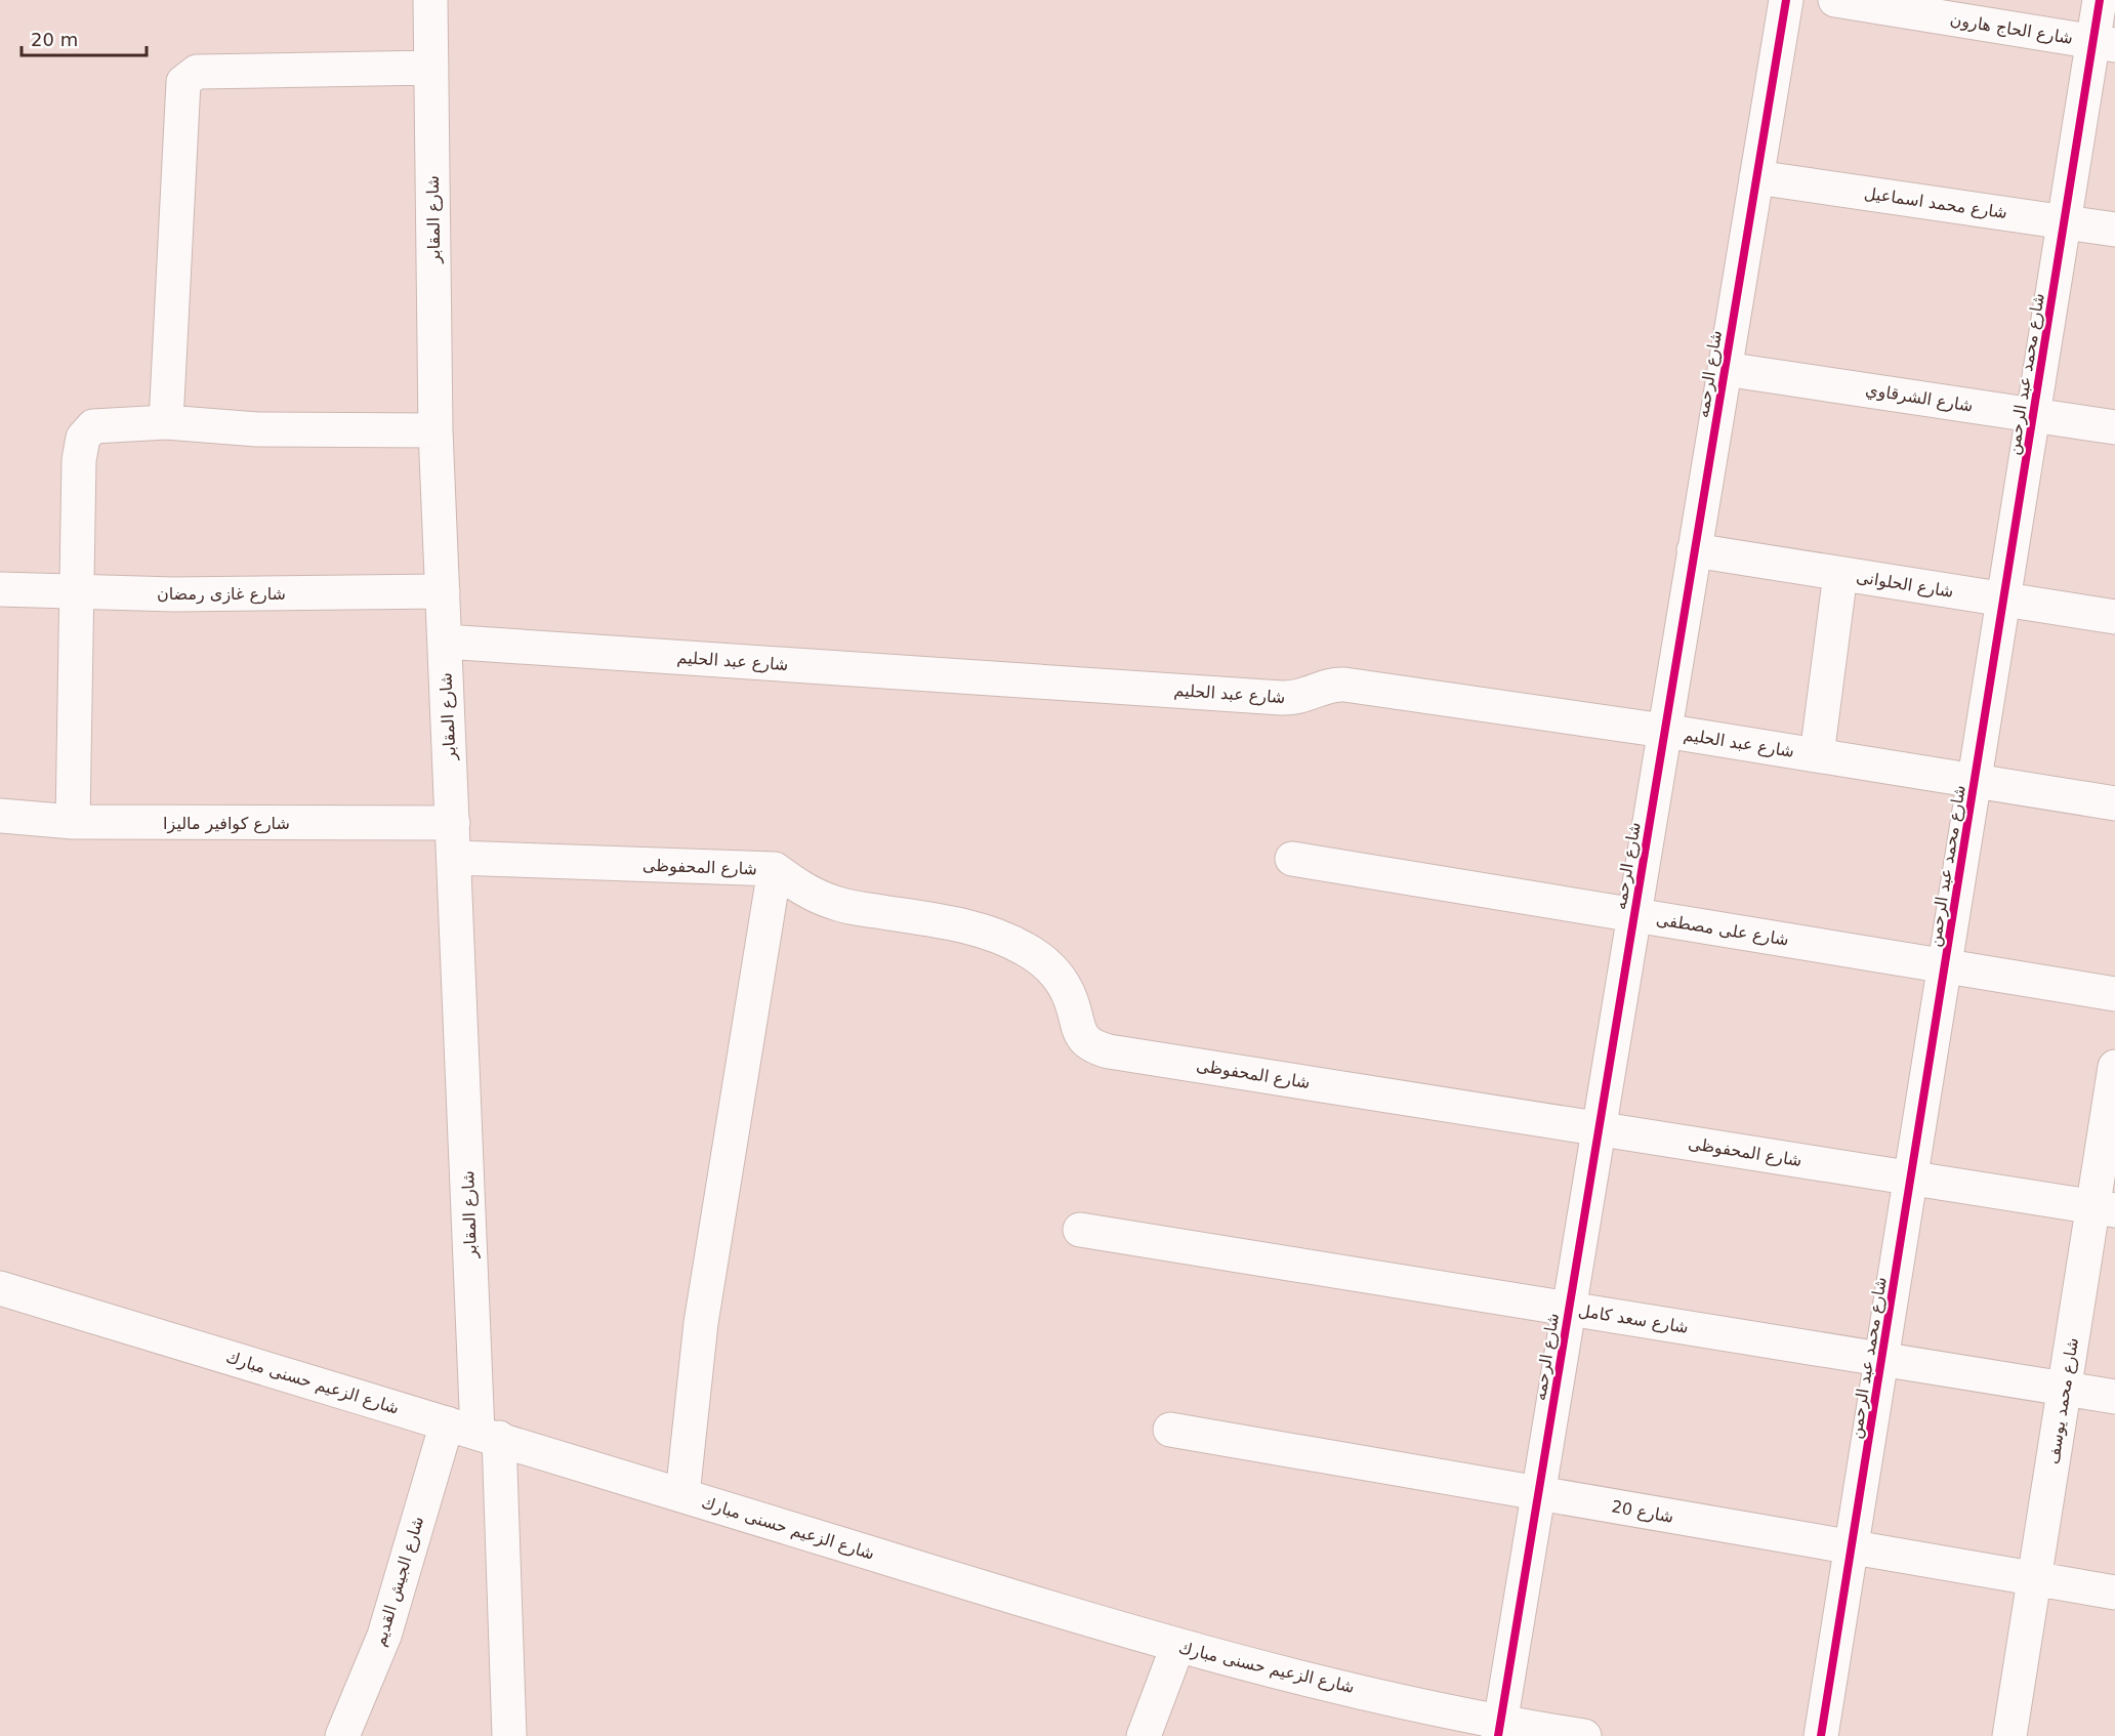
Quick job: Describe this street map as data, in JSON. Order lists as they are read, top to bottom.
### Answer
{
  "streets": {
    "street": [
      "شارع الحاج هارون",
      "شارع محمد اسماعيل",
      "شارع المقابر",
      "شارع الرحمه",
      "شارع محمد عبد الرحمن",
      "شارع الشرقاوي",
      "شارع الحلوانى",
      "شارع غازى رمضان",
      "شارع عبد الحليم",
      "شارع كوافير ماليزا",
      "شارع المحفوظى",
      "شارع على مصطفى",
      "شارع سعد كامل",
      "شارع الزعيم حسنى مبارك",
      "شارع محمد يوسف",
      "شارع 20",
      "شارع الجيش القديم"
    ]
  },
  "crossings": [
    ["شارع الحاج هارون", "شارع محمد عبد الرحمن"],
    ["شارع محمد اسماعيل", "شارع الرحمه"],
    ["شارع محمد اسماعيل", "شارع محمد عبد الرحمن"],
    ["شارع المقابر", "شارع غازى رمضان"],
    ["شارع المقابر", "شارع عبد الحليم"],
    ["شارع المقابر", "شارع كوافير ماليزا"],
    ["شارع المقابر", "شارع المحفوظى"],
    ["شارع المقابر", "شارع الزعيم حسنى مبارك"],
    ["شارع المقابر", "شارع الجيش القديم"],
    ["شارع الرحمه", "شارع الشرقاوي"],
    ["شارع الرحمه", "شارع الحلوانى"],
    ["شارع الرحمه", "شارع عبد الحليم"],
    ["شارع الرحمه", "شارع المحفوظى"],
    ["شارع الرحمه", "شارع على مصطفى"],
    ["شارع الرحمه", "شارع سعد كامل"],
    ["شارع الرحمه", "شارع الزعيم حسنى مبارك"],
    ["شارع الرحمه", "شارع 20"],
    ["شارع محمد عبد الرحمن", "شارع الشرقاوي"],
    ["شارع محمد عبد الرحمن", "شارع الحلوانى"],
    ["شارع محمد عبد الرحمن", "شارع عبد الحليم"],
    ["شارع محمد عبد الرحمن", "شارع المحفوظى"],
    ["شارع محمد عبد الرحمن", "شارع على مصطفى"],
    ["شارع محمد عبد الرحمن", "شارع سعد كامل"],
    ["شارع محمد عبد الرحمن", "شارع 20"],
    ["شارع المحفوظى", "شارع محمد يوسف"],
    ["شارع سعد كامل", "شارع محمد يوسف"],
    ["شارع الزعيم حسنى مبارك", "شارع الجيش القديم"],
    ["شارع محمد يوسف", "شارع 20"]
  ],
  "scale_bar": "20 m"
}
